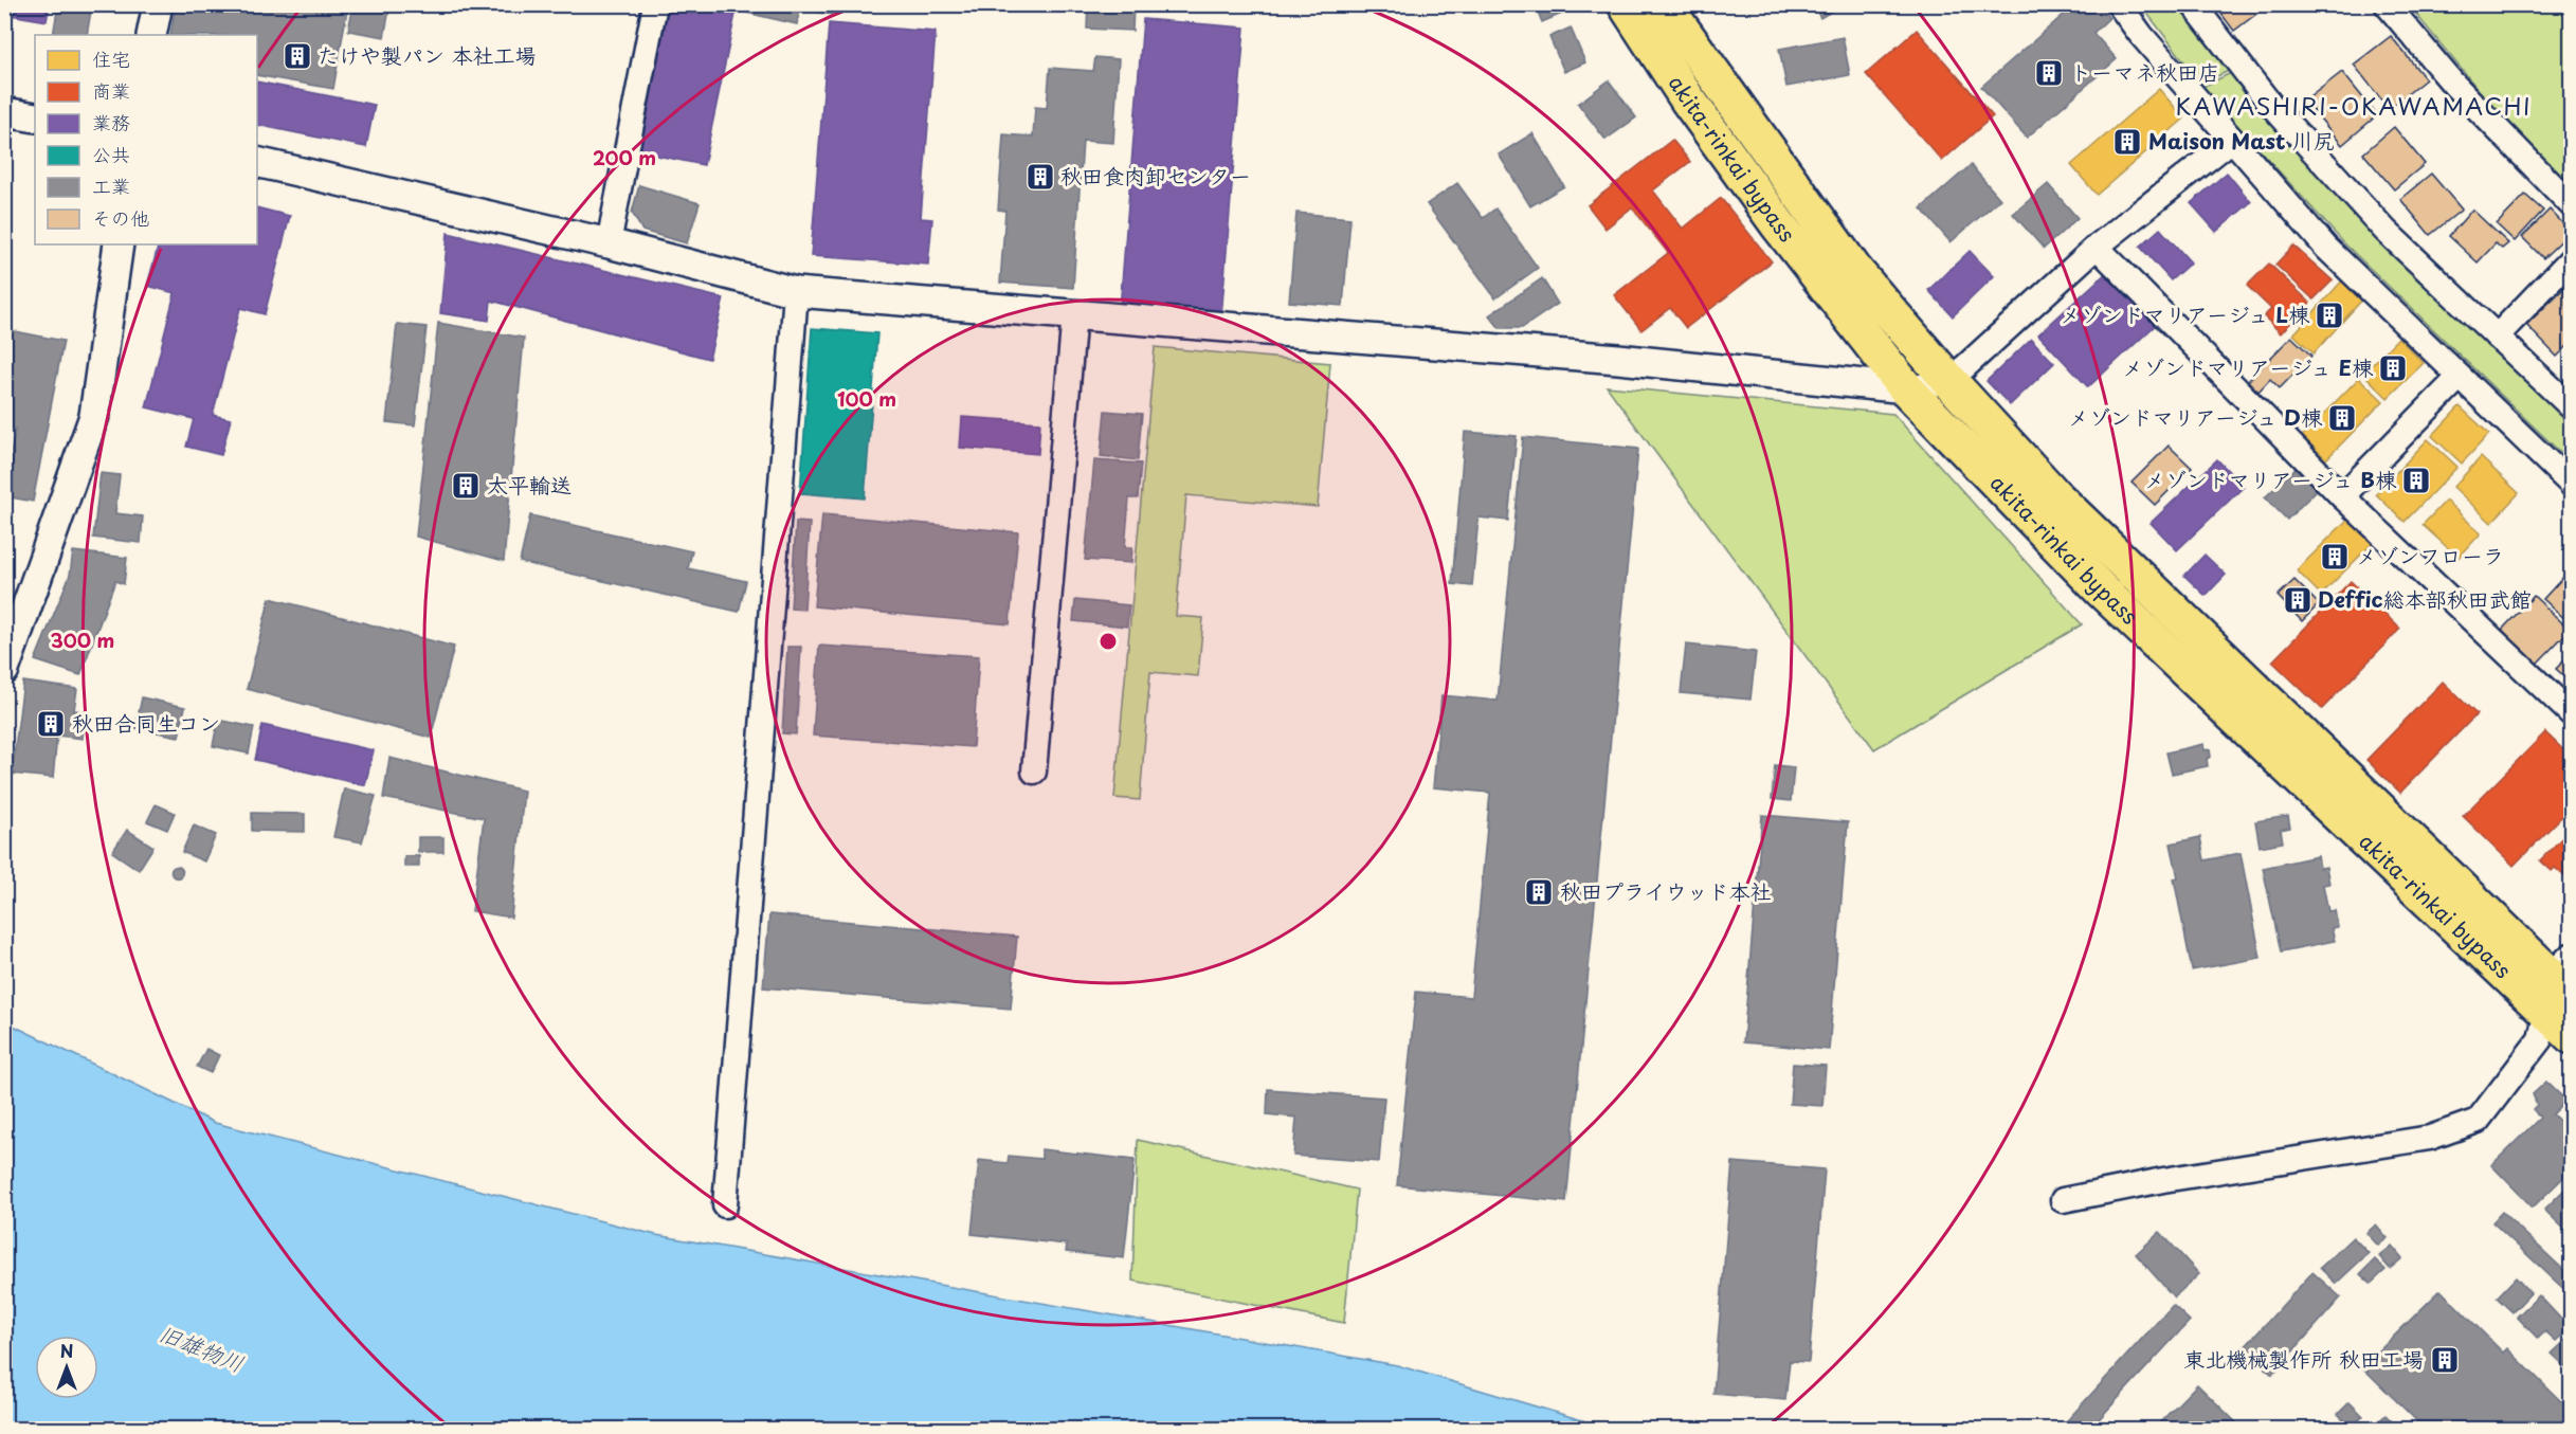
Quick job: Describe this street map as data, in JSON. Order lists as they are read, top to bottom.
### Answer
{
  "streets": {
    "highway": ["akita-rinkai bypass"]
  },
  "districts": ["KAWASHIRI-OKAWAMACHI"],
  "water": ["旧雄物川"],
  "places": {
    "building": [
      "たけや製パン 本社工場",
      "トーマネ秋田店",
      "Maison Mast 川尻",
      "秋田食肉卸センター",
      "メゾンドマリアージュ L棟",
      "メゾンドマリアージュ E棟",
      "メゾンドマリアージュ D棟",
      "メゾンドマリアージュ B棟",
      "太平輸送",
      "メゾンフローラ",
      "Deffic総本部秋田武館",
      "秋田合同生コン",
      "秋田プライウッド本社",
      "東北機械製作所 秋田工場"
    ]
  },
  "legend": [
    "住宅",
    "商業",
    "業務",
    "公共",
    "工業",
    "その他"
  ],
  "north": "top",
  "rings": ["200 m", "100 m", "300 m"]
}
